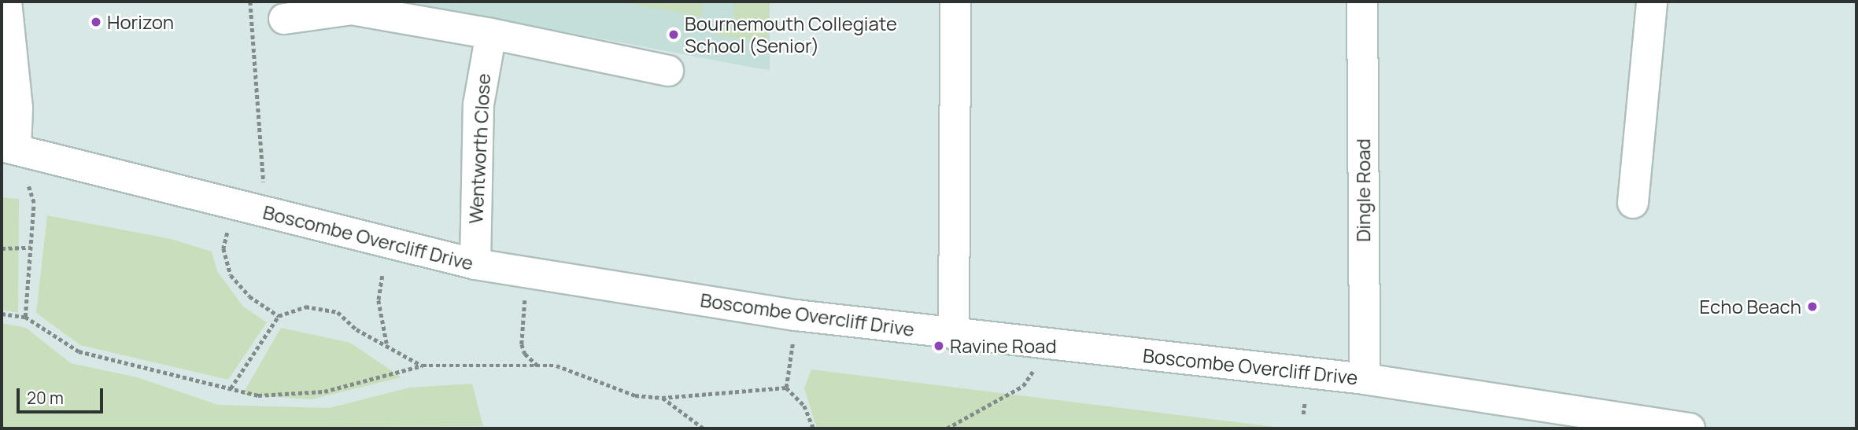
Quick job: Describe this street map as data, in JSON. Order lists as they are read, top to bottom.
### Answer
{
  "streets": {
    "street": ["Wentworth Close", "Dingle Road", "Boscombe Overcliff Drive"]
  },
  "crossings": [
    ["Wentworth Close", "Boscombe Overcliff Drive"],
    ["Dingle Road", "Boscombe Overcliff Drive"]
  ],
  "places": [
    "Horizon",
    "Bournemouth Collegiate School (Senior)",
    "Echo Beach",
    "Ravine Road"
  ],
  "scale_bar": "20 m"
}
